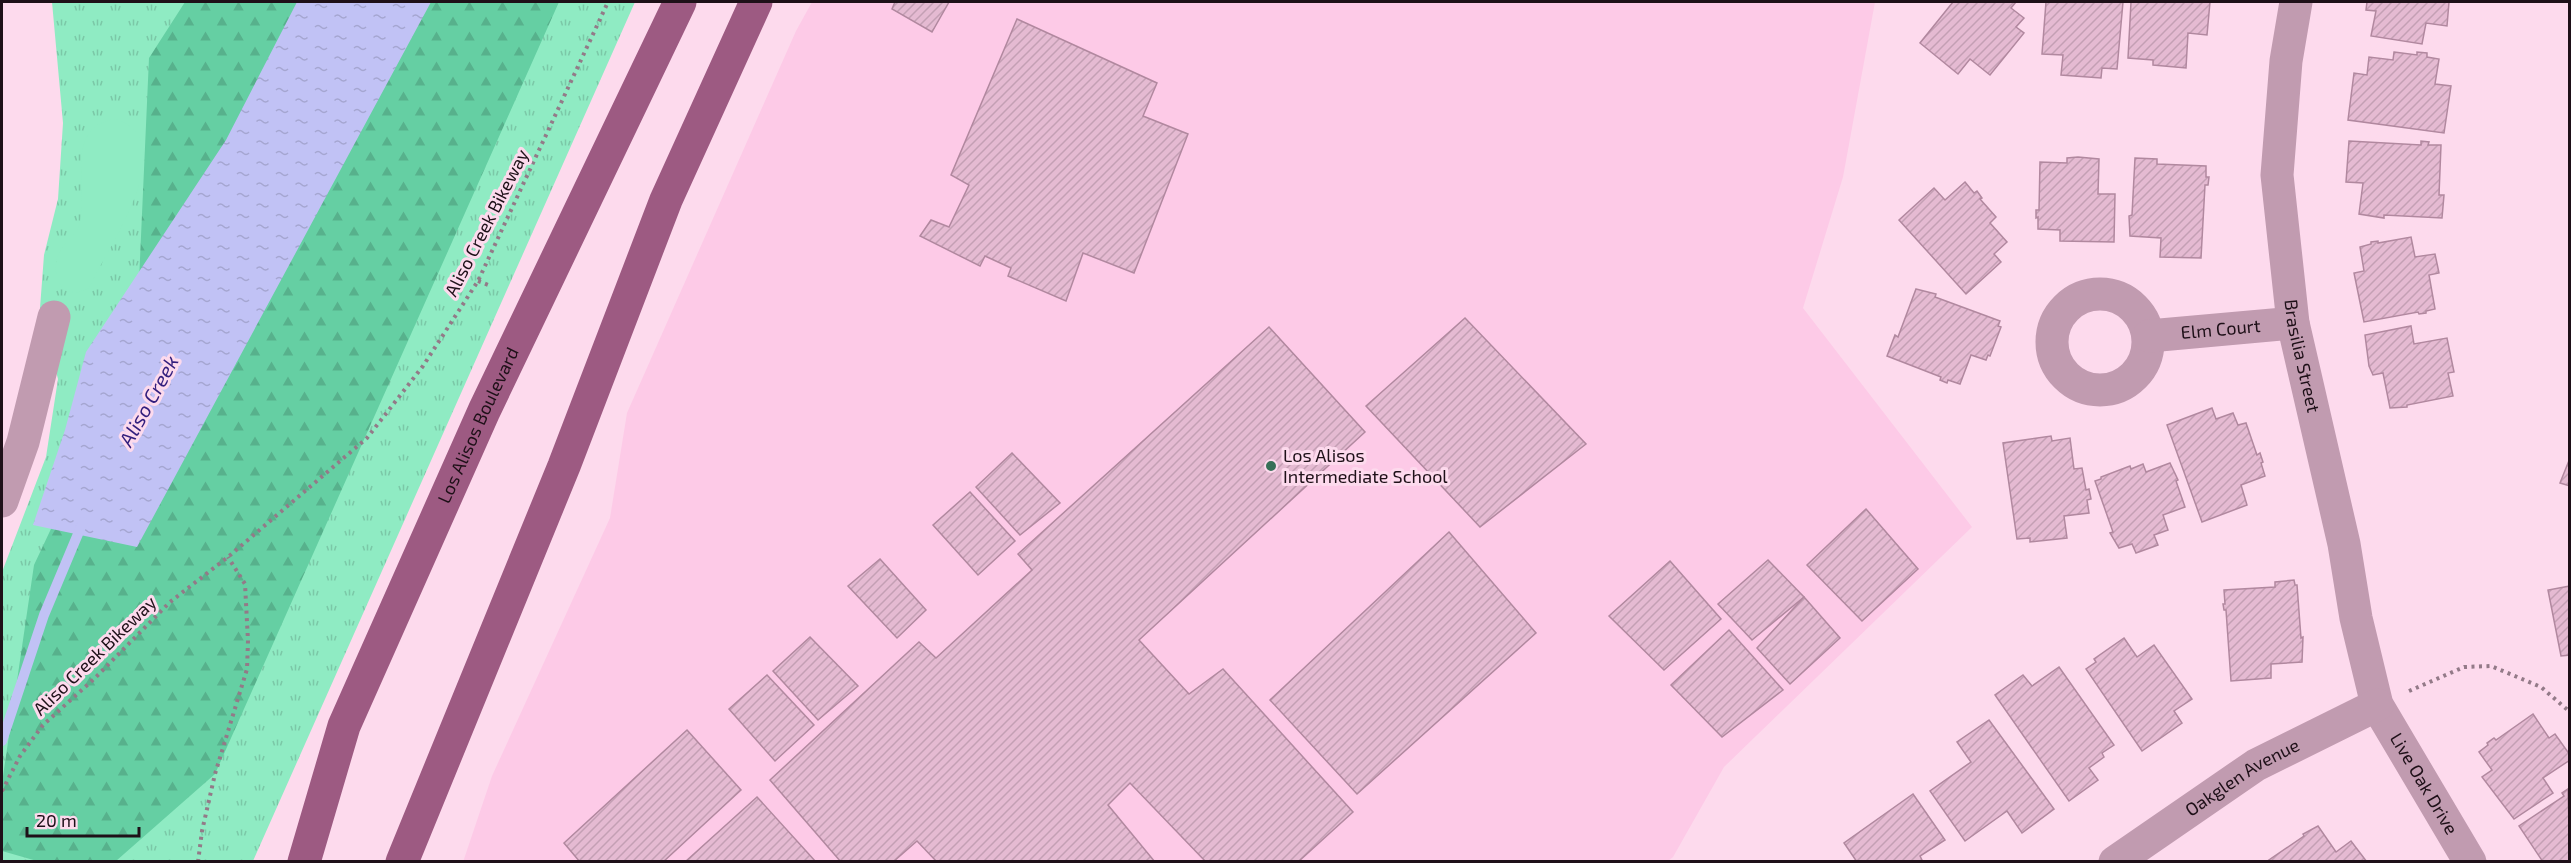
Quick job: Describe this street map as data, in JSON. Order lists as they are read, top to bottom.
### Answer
{
  "streets": {
    "main road": ["Los Alisos Boulevard"],
    "street": [
      "Elm Court",
      "Brasilia Street",
      "Oakglen Avenue",
      "Live Oak Drive"
    ],
    "path": ["Aliso Creek Bikeway"]
  },
  "crossings": [
    ["Elm Court", "Brasilia Street"],
    ["Brasilia Street", "Oakglen Avenue"],
    ["Brasilia Street", "Live Oak Drive"],
    ["Oakglen Avenue", "Live Oak Drive"]
  ],
  "water": ["Aliso Creek"],
  "places": ["Los Alisos Intermediate School"],
  "scale_bar": "20 m"
}
